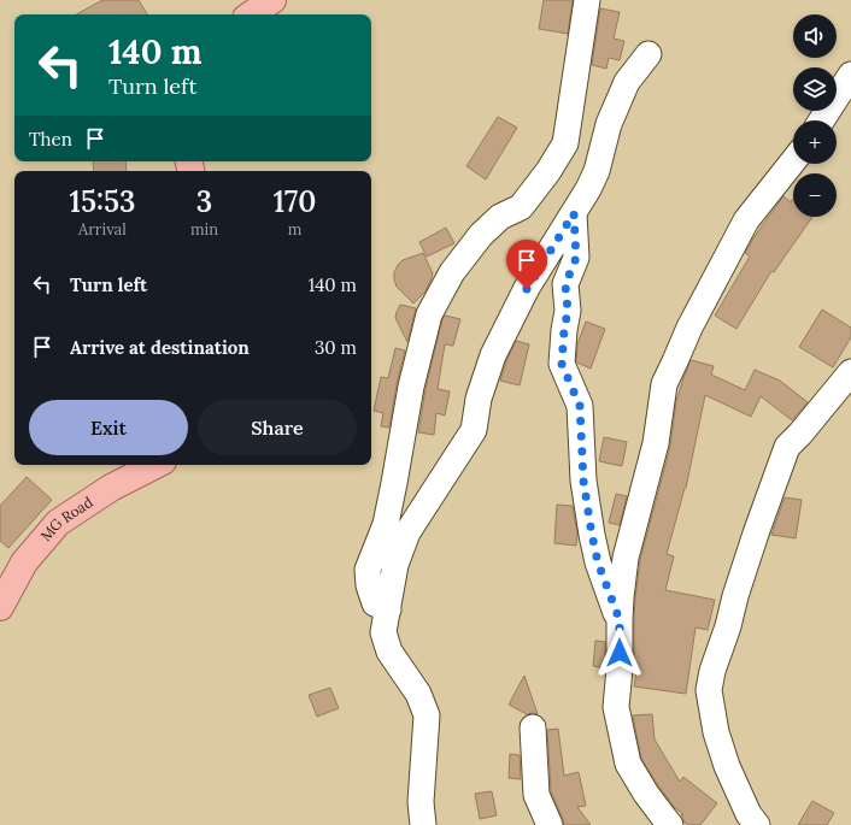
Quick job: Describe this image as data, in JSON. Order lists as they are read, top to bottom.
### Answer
{
  "streets": {
    "main road": ["MG Road"]
  },
  "page": {
    "map_buttons": ["+", "−"],
    "turn": ["140 m", "Turn left"],
    "then": "Then",
    "eta": [
      "15:53",
      "Arrival",
      "3",
      "min",
      "170",
      "m"
    ],
    "list": [
      {
        "name": "Turn left",
        "value": "140 m"
      },
      {
        "name": "Arrive at destination",
        "value": "30 m"
      }
    ],
    "buttons": ["Exit", "Share"]
  }
}
